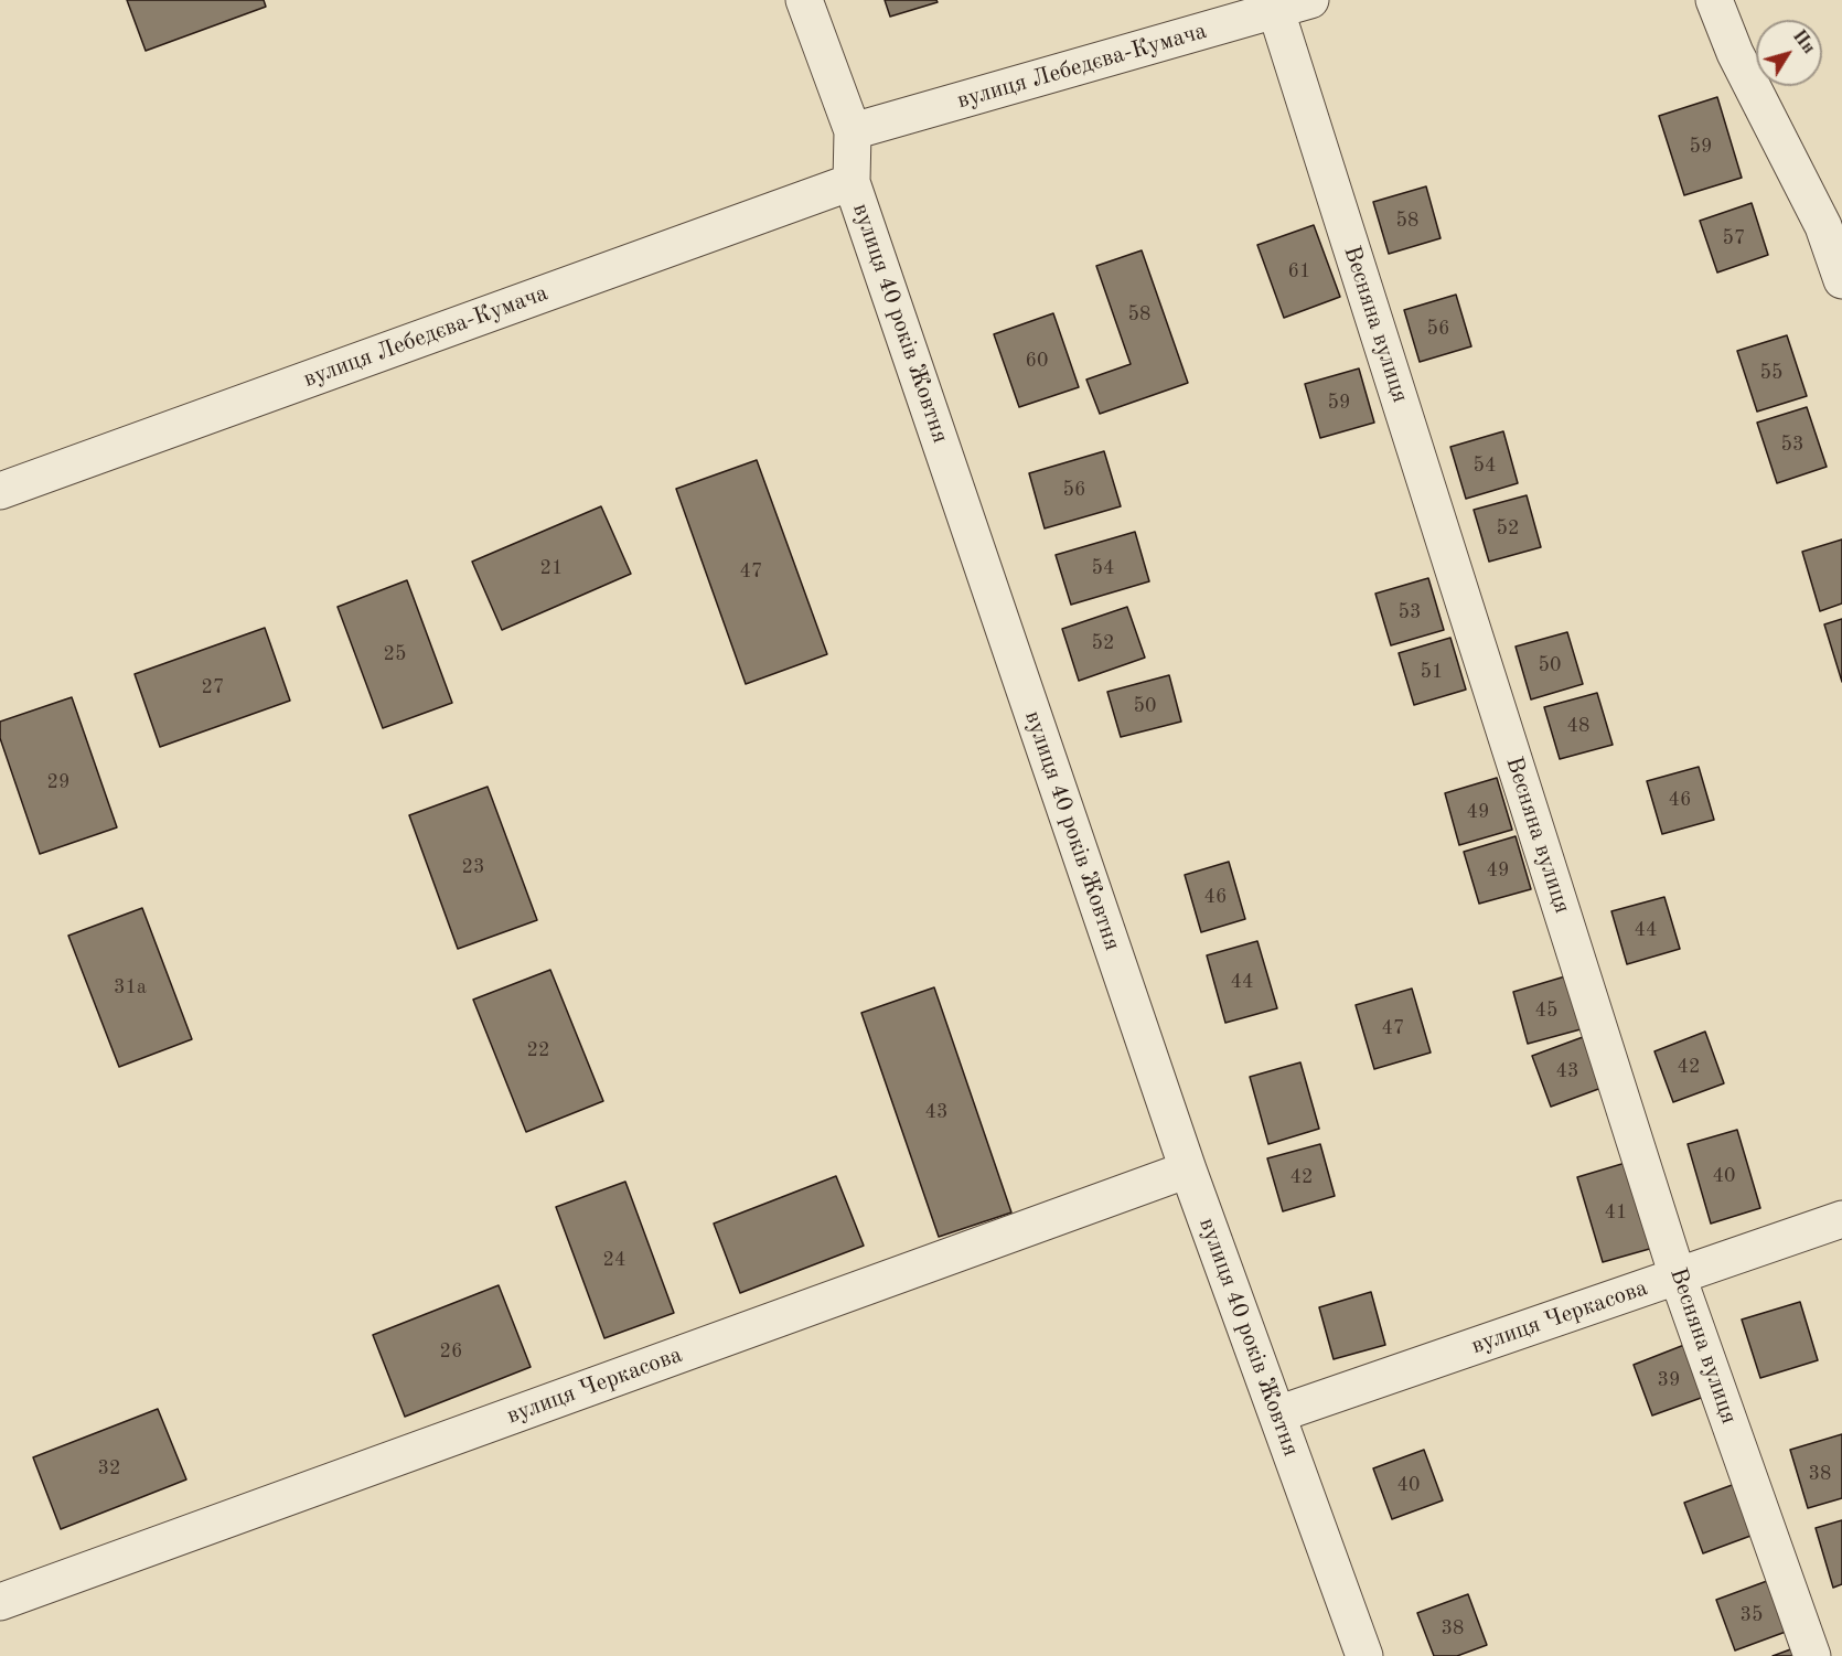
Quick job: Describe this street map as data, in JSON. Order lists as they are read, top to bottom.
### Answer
{
  "streets": {
    "street": [
      "вулиця Лебедєва-Кумача",
      "вулиця 40 років Жовтня",
      "Весняна вулиця",
      "вулиця Черкасова"
    ]
  },
  "crossings": [
    ["вулиця Лебедєва-Кумача", "вулиця 40 років Жовтня"],
    ["вулиця Лебедєва-Кумача", "Весняна вулиця"],
    ["вулиця 40 років Жовтня", "вулиця Черкасова"],
    ["Весняна вулиця", "вулиця Черкасова"]
  ],
  "house_numbers": [
    "59",
    "58",
    "57",
    "61",
    "58",
    "56",
    "60",
    "55",
    "59",
    "53",
    "54",
    "56",
    "52",
    "21",
    "54",
    "47",
    "53",
    "52",
    "25",
    "50",
    "51",
    "27",
    "50",
    "48",
    "29",
    "46",
    "49",
    "23",
    "49",
    "46",
    "44",
    "44",
    "31а",
    "45",
    "47",
    "22",
    "42",
    "43",
    "43",
    "40",
    "42",
    "41",
    "24",
    "26",
    "39",
    "32",
    "38",
    "40",
    "35",
    "38"
  ],
  "north": "top right"
}
